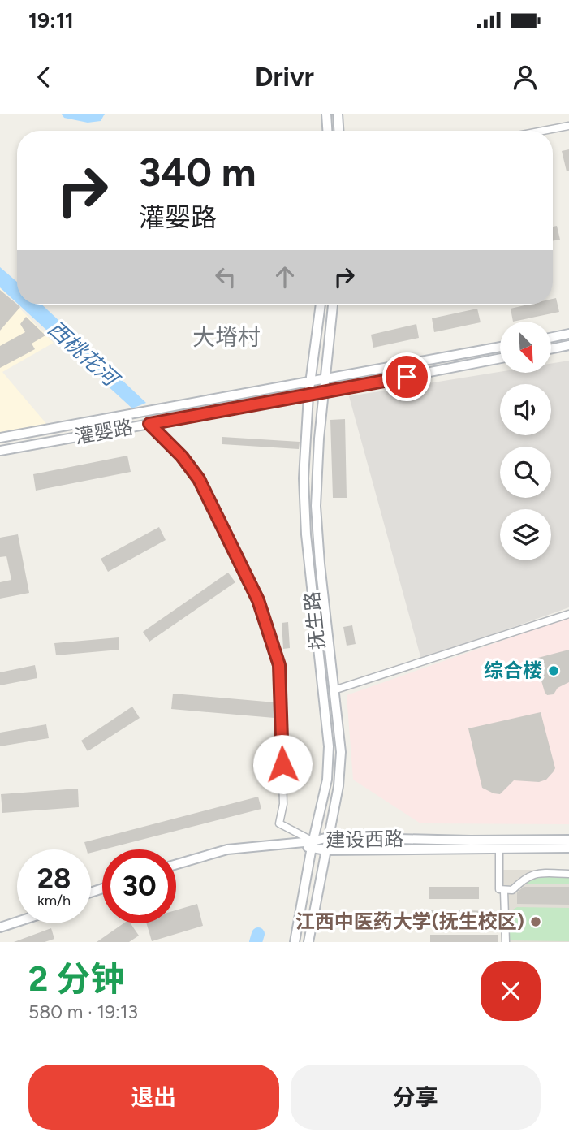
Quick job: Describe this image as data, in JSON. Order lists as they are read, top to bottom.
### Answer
{
  "streets": {
    "main road": ["灌婴路", "抚生路", "建设西路"]
  },
  "crossings": [
    ["灌婴路", "抚生路"],
    ["抚生路", "建设西路"]
  ],
  "districts": ["大塉村"],
  "water": ["西桃花河"],
  "places": ["综合楼", "江西中医药大学(抚生校区)"],
  "north": "bottom right",
  "page": {
    "status": "19:11",
    "header": "Drivr",
    "turn": ["340 m", "灌婴路"],
    "speed": "28 km/h",
    "limit": "30",
    "heading": ["2 分钟", "580 m · 19:13"],
    "buttons": ["退出", "分享"]
  }
}
